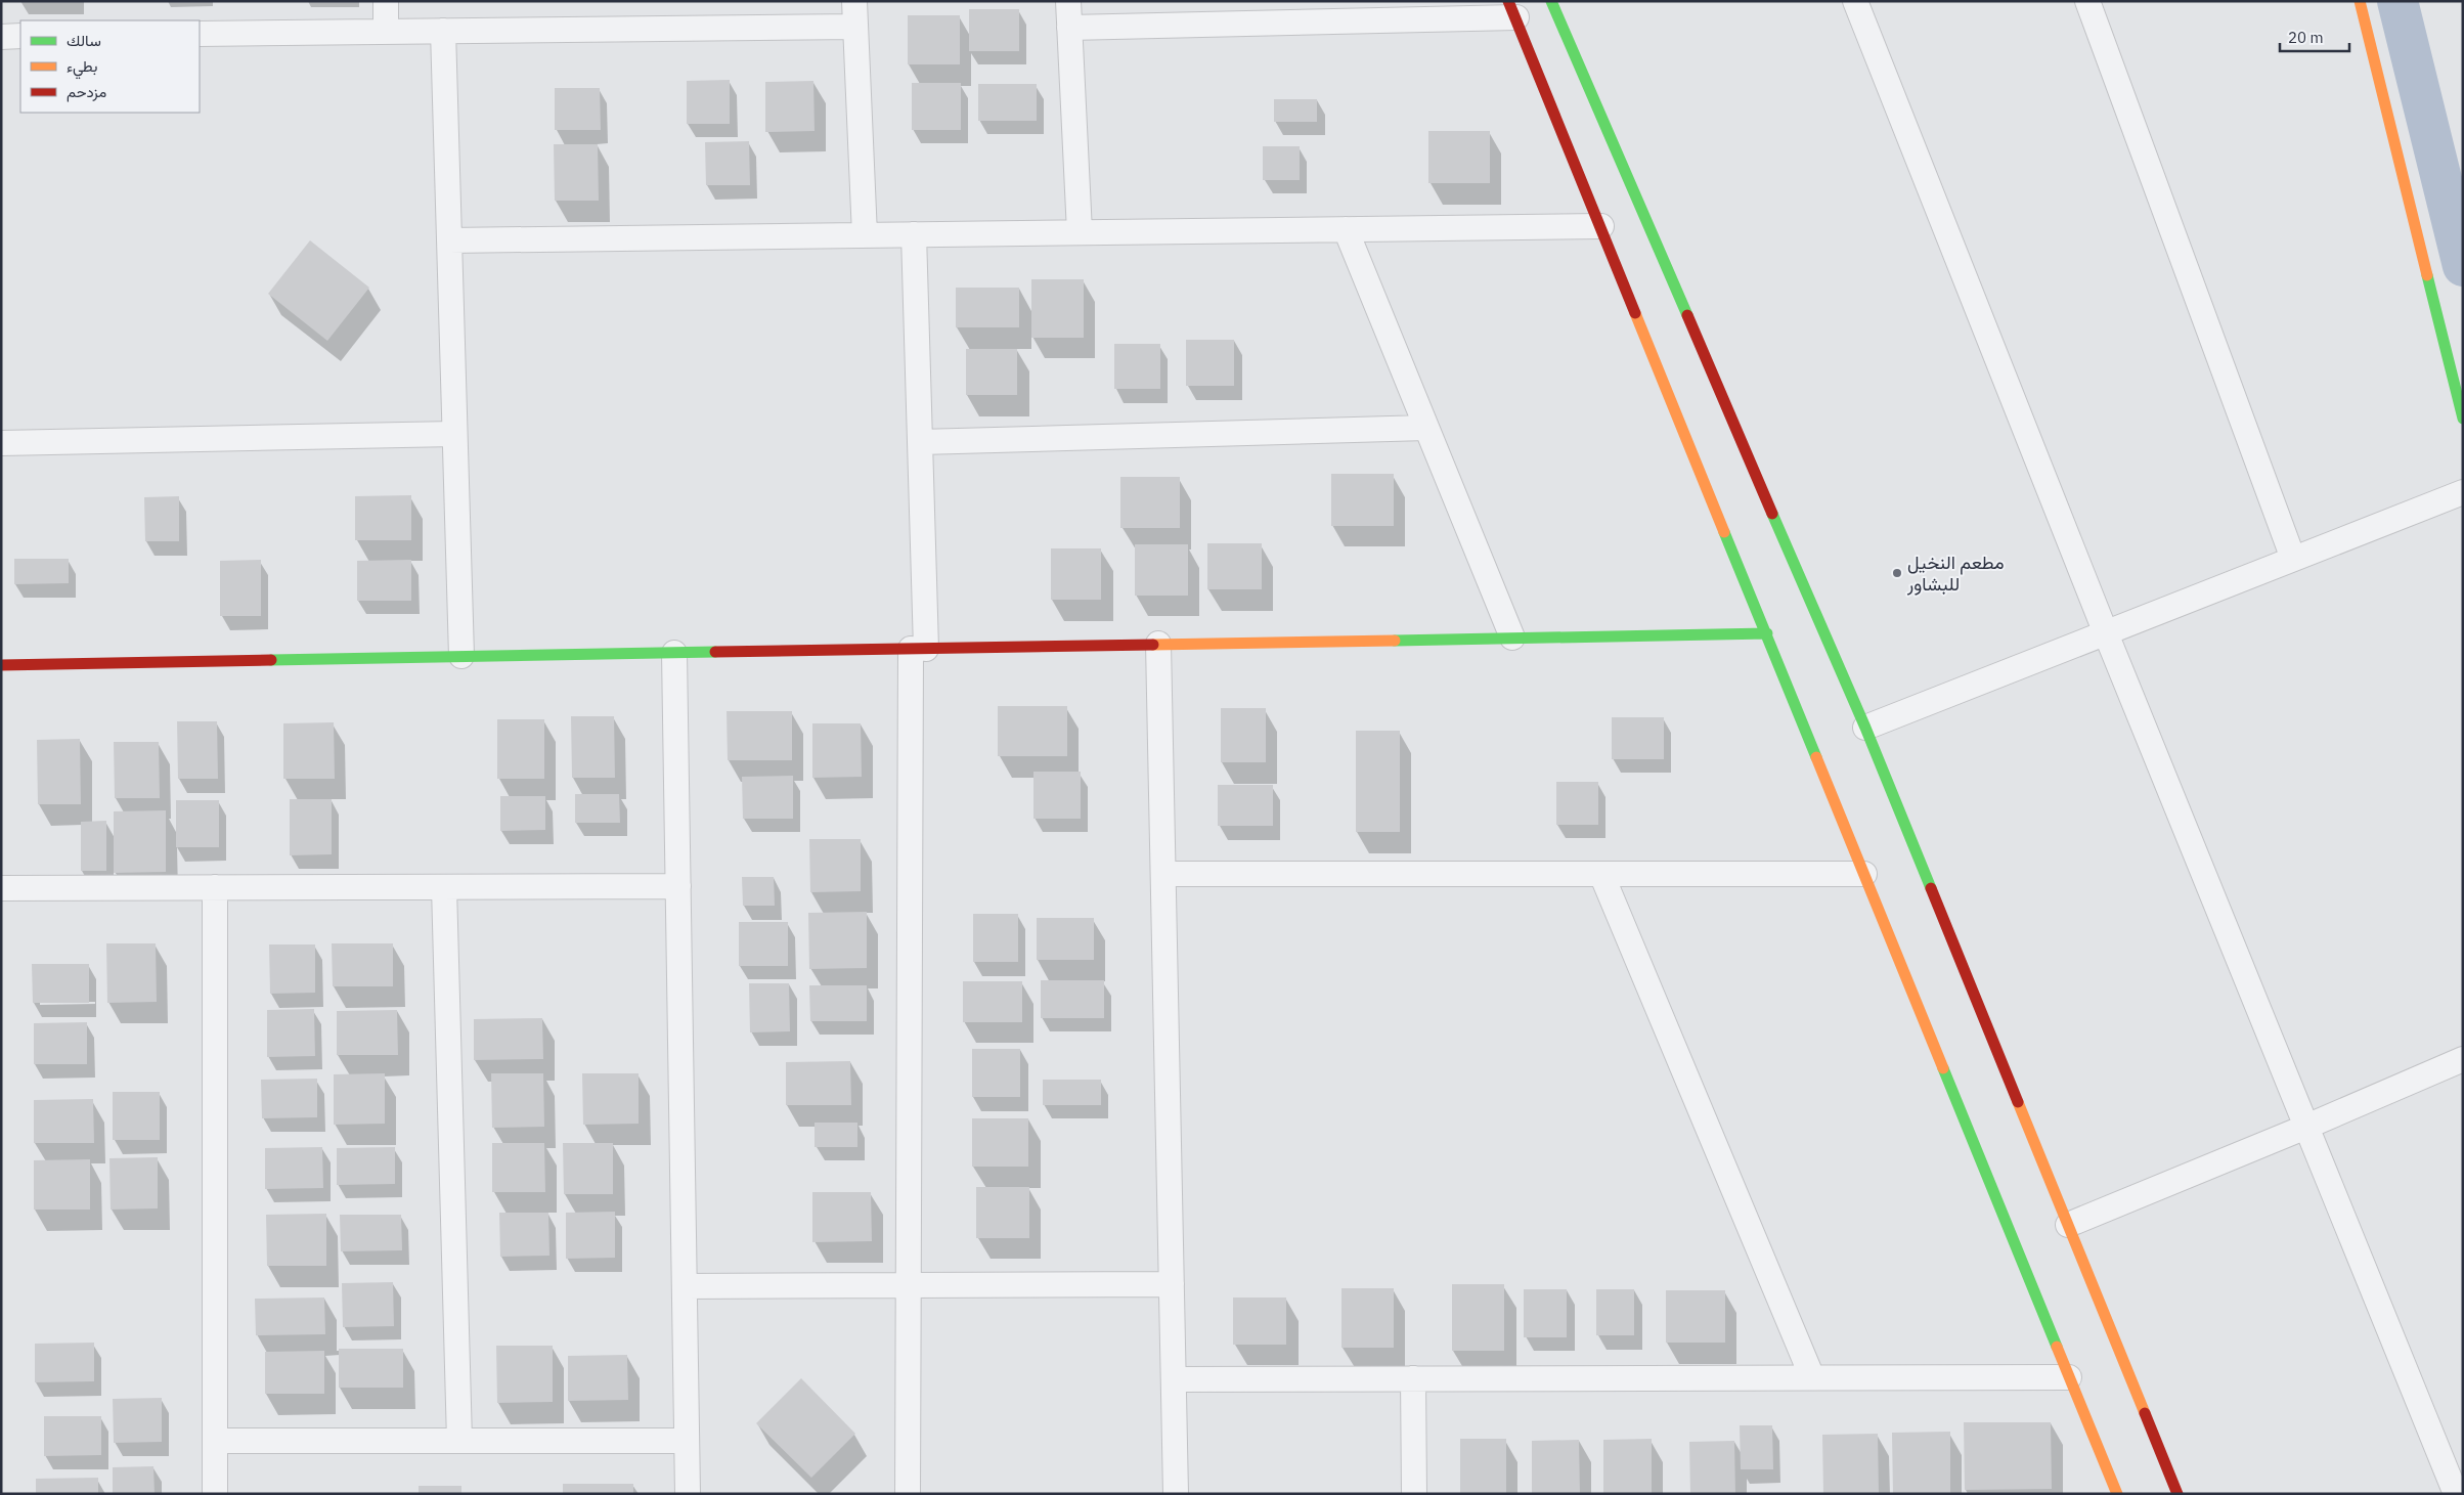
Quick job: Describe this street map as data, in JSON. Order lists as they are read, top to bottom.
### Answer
{
  "places": ["مطعم النخيل للبشاور"],
  "legend": ["سالك", "بطيء", "مزدحم"],
  "scale_bar": "20 m"
}
